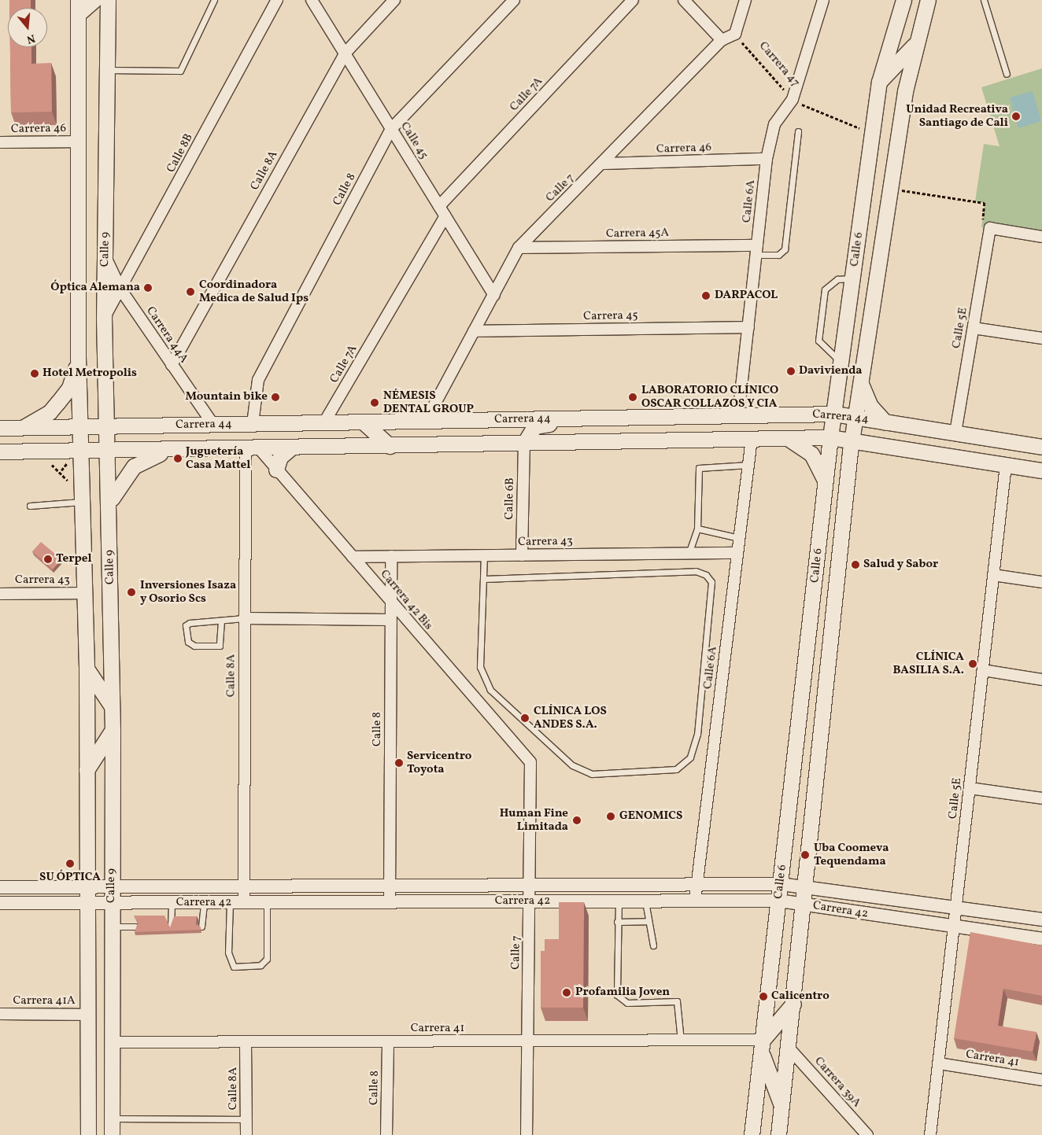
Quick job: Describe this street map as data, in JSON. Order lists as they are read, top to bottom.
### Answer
{
  "streets": {
    "main road": ["Calle 9", "Calle 6", "Carrera 44"],
    "street": [
      "Calle 7A",
      "Carrera 46",
      "Calle 45",
      "Calle 8B",
      "Calle 8A",
      "Calle 7",
      "Calle 8",
      "Calle 6A",
      "Carrera 45A",
      "Carrera 45",
      "Calle 5E",
      "Carrera 44A",
      "Calle 6B",
      "Carrera 43",
      "Carrera 42 Bis",
      "Carrera 42",
      "Carrera 41A",
      "Carrera 41",
      "Carrera 39A"
    ],
    "path": ["Carrera 47"]
  },
  "crossings": [
    ["Carrera 47", "Calle 7"],
    ["Carrera 47", "Calle 6A"],
    ["Carrera 47", "Calle 6"],
    ["Calle 7A", "Calle 45"],
    ["Calle 7A", "Carrera 44"],
    ["Carrera 46", "Calle 7"],
    ["Carrera 46", "Calle 6A"],
    ["Carrera 46", "Calle 9"],
    ["Calle 45", "Calle 8A"],
    ["Calle 45", "Calle 7"],
    ["Calle 45", "Calle 8"],
    ["Calle 8B", "Calle 9"],
    ["Calle 8B", "Carrera 44A"],
    ["Calle 8A", "Carrera 44A"],
    ["Calle 8A", "Carrera 44"],
    ["Calle 8A", "Carrera 42 Bis"],
    ["Calle 8A", "Carrera 42"],
    ["Calle 8A", "Carrera 41"],
    ["Calle 7", "Carrera 45A"],
    ["Calle 7", "Carrera 45"],
    ["Calle 7", "Carrera 44"],
    ["Calle 7", "Carrera 42 Bis"],
    ["Calle 7", "Carrera 42"],
    ["Calle 7", "Carrera 41"],
    ["Calle 8", "Carrera 44"],
    ["Calle 8", "Carrera 43"],
    ["Calle 8", "Carrera 42 Bis"],
    ["Calle 8", "Carrera 42"],
    ["Calle 8", "Carrera 41"],
    ["Calle 6A", "Carrera 45A"],
    ["Calle 6A", "Carrera 45"],
    ["Calle 6A", "Carrera 44"],
    ["Calle 6A", "Carrera 43"],
    ["Calle 6A", "Carrera 42"],
    ["Calle 9", "Carrera 44A"],
    ["Calle 9", "Carrera 44"],
    ["Calle 9", "Carrera 43"],
    ["Calle 9", "Carrera 42"],
    ["Calle 9", "Carrera 41A"],
    ["Calle 9", "Carrera 41"],
    ["Calle 6", "Carrera 44"],
    ["Calle 6", "Carrera 42"],
    ["Calle 6", "Carrera 41"],
    ["Calle 6", "Carrera 39A"],
    ["Calle 5E", "Carrera 44"],
    ["Calle 5E", "Carrera 42"],
    ["Calle 5E", "Carrera 41"],
    ["Carrera 44A", "Carrera 44"],
    ["Carrera 44", "Calle 6B"],
    ["Carrera 44", "Carrera 42 Bis"],
    ["Calle 6B", "Carrera 43"],
    ["Carrera 43", "Carrera 42 Bis"]
  ],
  "places": [
    "Unidad Recreativa Santiago de Cali",
    "Óptica Alemana",
    "Coordinadora Medica de Salud Ips",
    "DARPACOL",
    "Davivienda",
    "Hotel Metropolis",
    "Mountain bike",
    "LABORATORIO CLÍNICO OSCAR COLLAZOS Y CIA",
    "NÉMESIS DENTAL GROUP",
    "Juguetería Casa Mattel",
    "Terpel",
    "Salud y Sabor",
    "Inversiones Isaza y Osorio Scs",
    "CLÍNICA BASILIA S.A.",
    "CLÍNICA LOS ANDES S.A.",
    "Servicentro Toyota",
    "GENOMICS",
    "Human Fine Limitada",
    "Uba Coomeva Tequendama",
    "SU ÓPTICA",
    "Profamilia Joven",
    "Calicentro"
  ],
  "north": "bottom"
}
